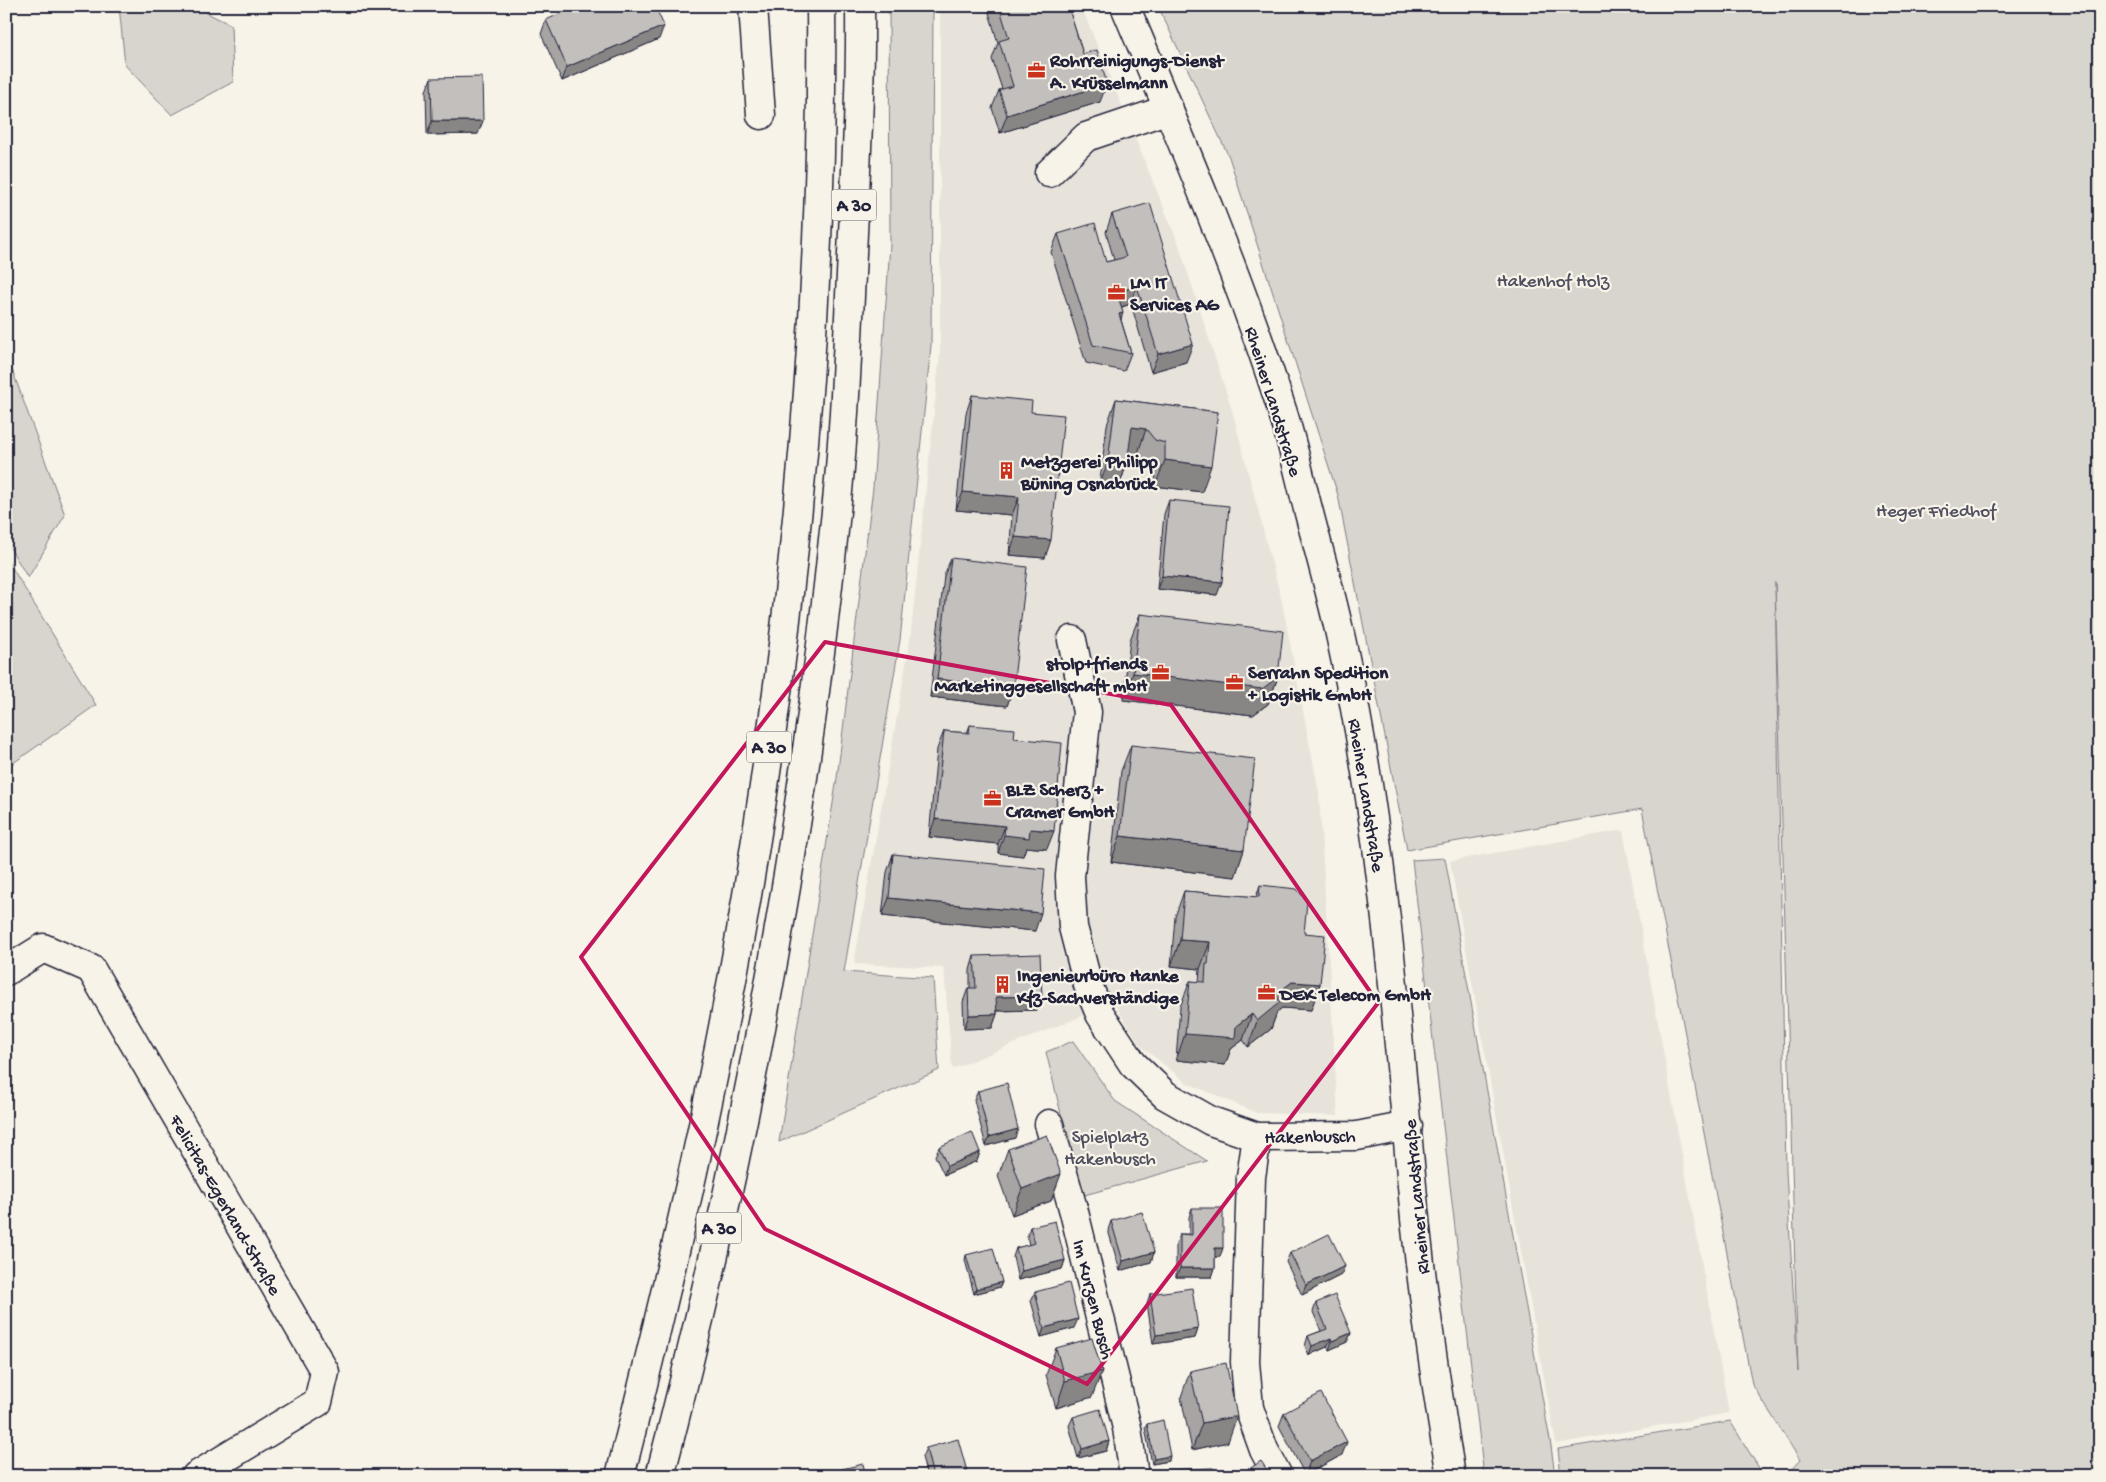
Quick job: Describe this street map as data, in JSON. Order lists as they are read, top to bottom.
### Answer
{
  "streets": {
    "main road": [
      "A 30",
      "Rheiner Landstraße",
      "Hakenbusch",
      "Felicitas-Egerland-Straße",
      "Im Kurzen Busch"
    ]
  },
  "crossings": [
    ["Rheiner Landstraße", "Hakenbusch"]
  ],
  "parks": ["Hakenhof Holz", "Heger Friedhof", "Spielplatz Hakenbusch"],
  "places": {
    "office": [
      "Rohrreinigungs-Dienst A. Krüsselmann",
      "LM IT Services AG",
      "stolp+friends Marketinggesellschaft mbH",
      "Serrahn Spedition + Logistik GmbH",
      "BLZ Scherz + Cramer GmbH",
      "DEK Telecom GmbH"
    ],
    "building": ["Metzgerei Philipp Büning Osnabrück", "Ingenieurbüro Hanke Kfz-Sachverständige"]
  }
}
